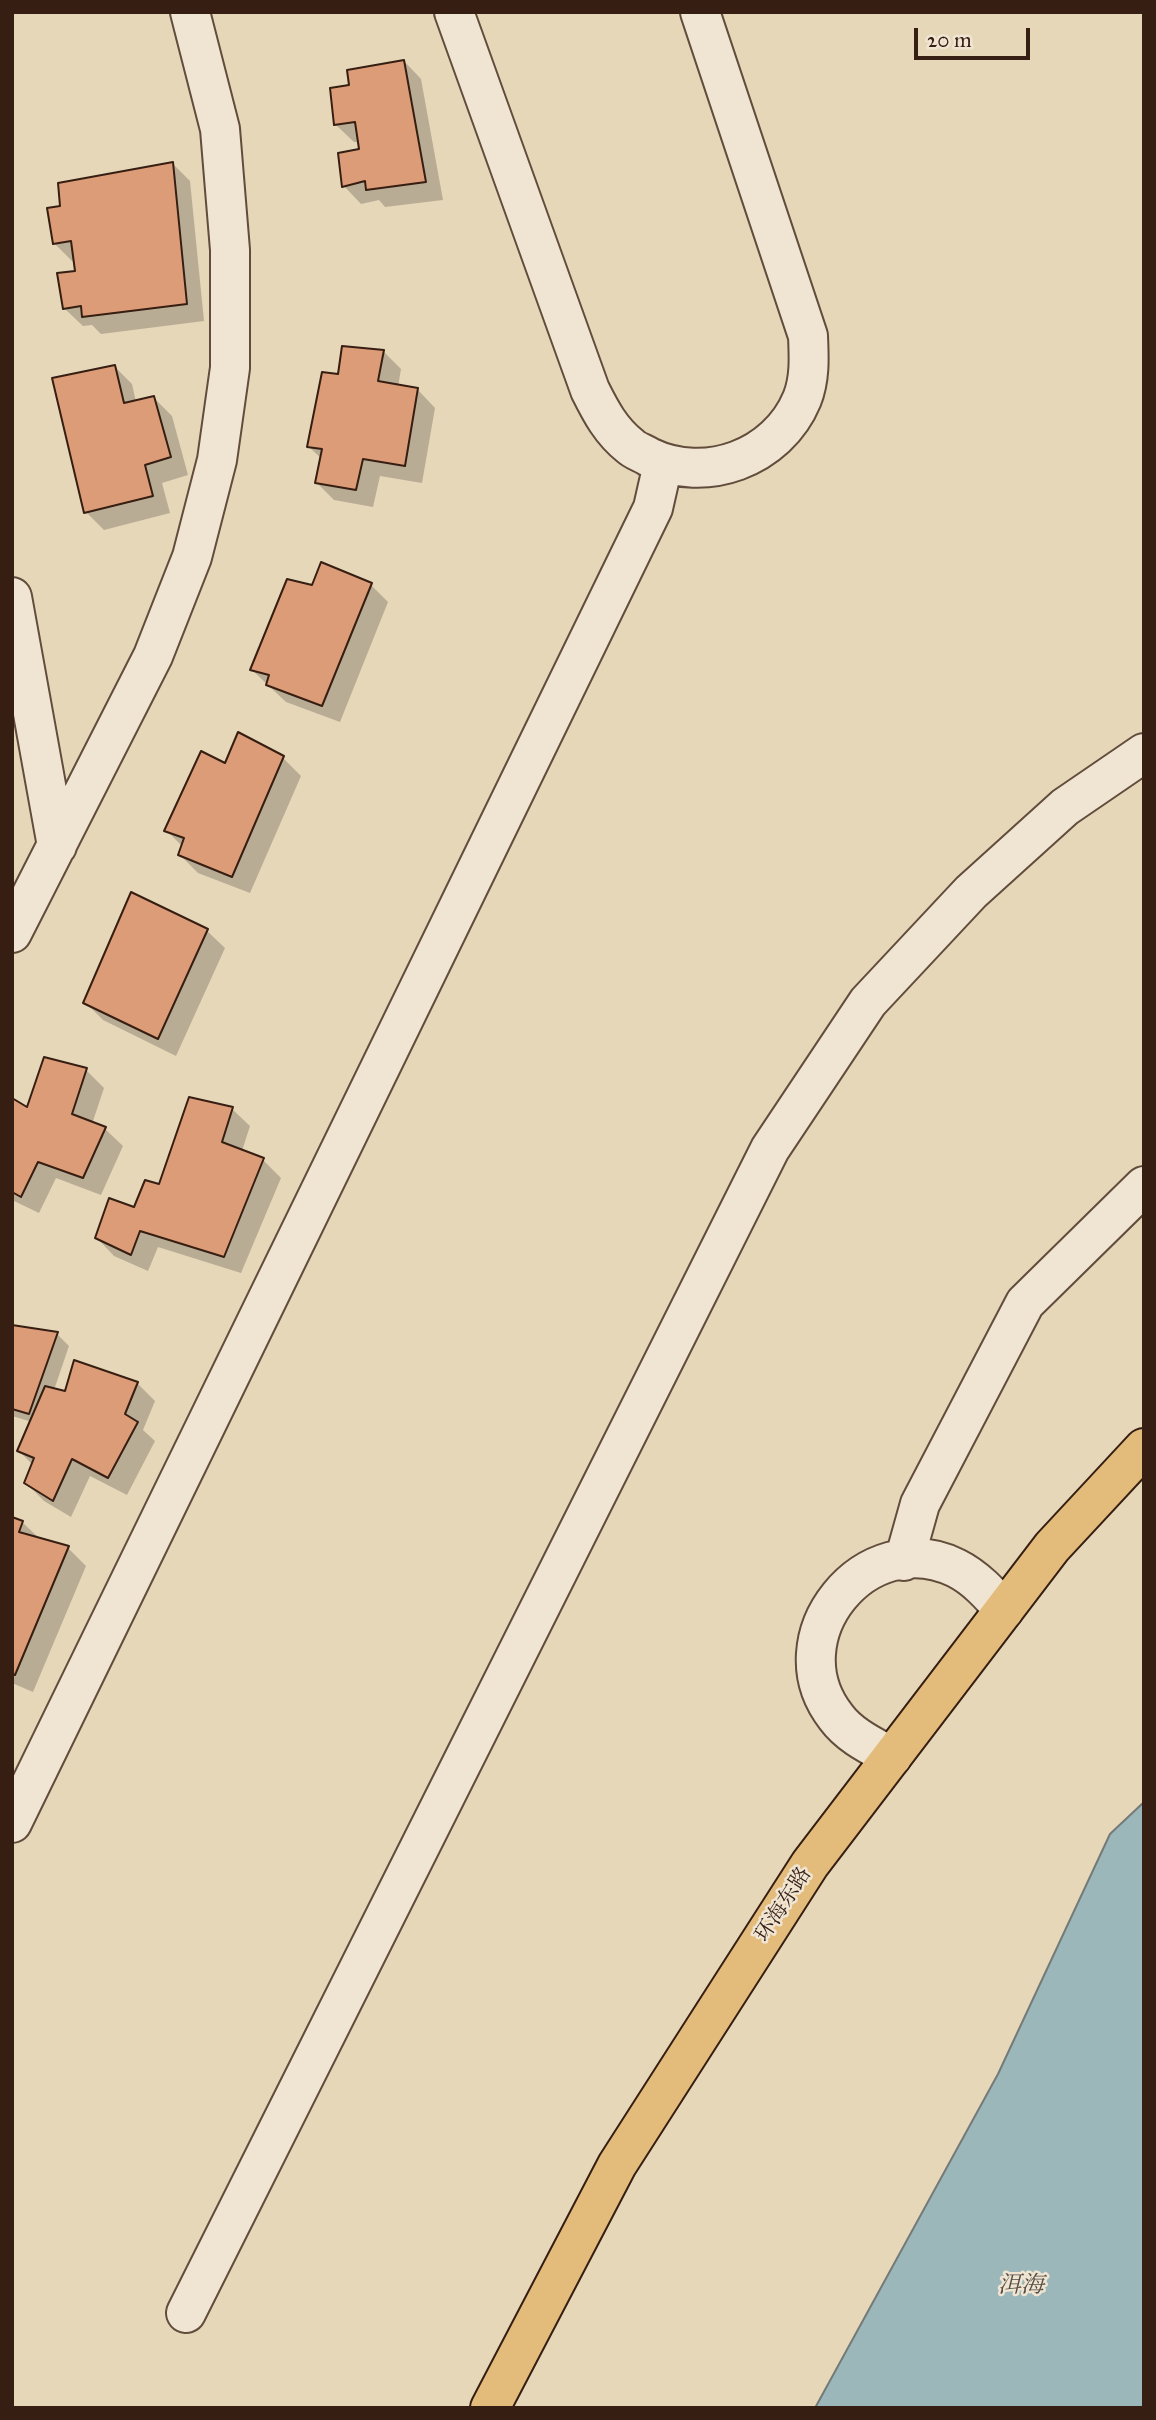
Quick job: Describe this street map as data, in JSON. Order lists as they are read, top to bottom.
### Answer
{
  "streets": {
    "highway": ["环海东路"]
  },
  "water": ["洱海"],
  "scale_bar": "20 m"
}
